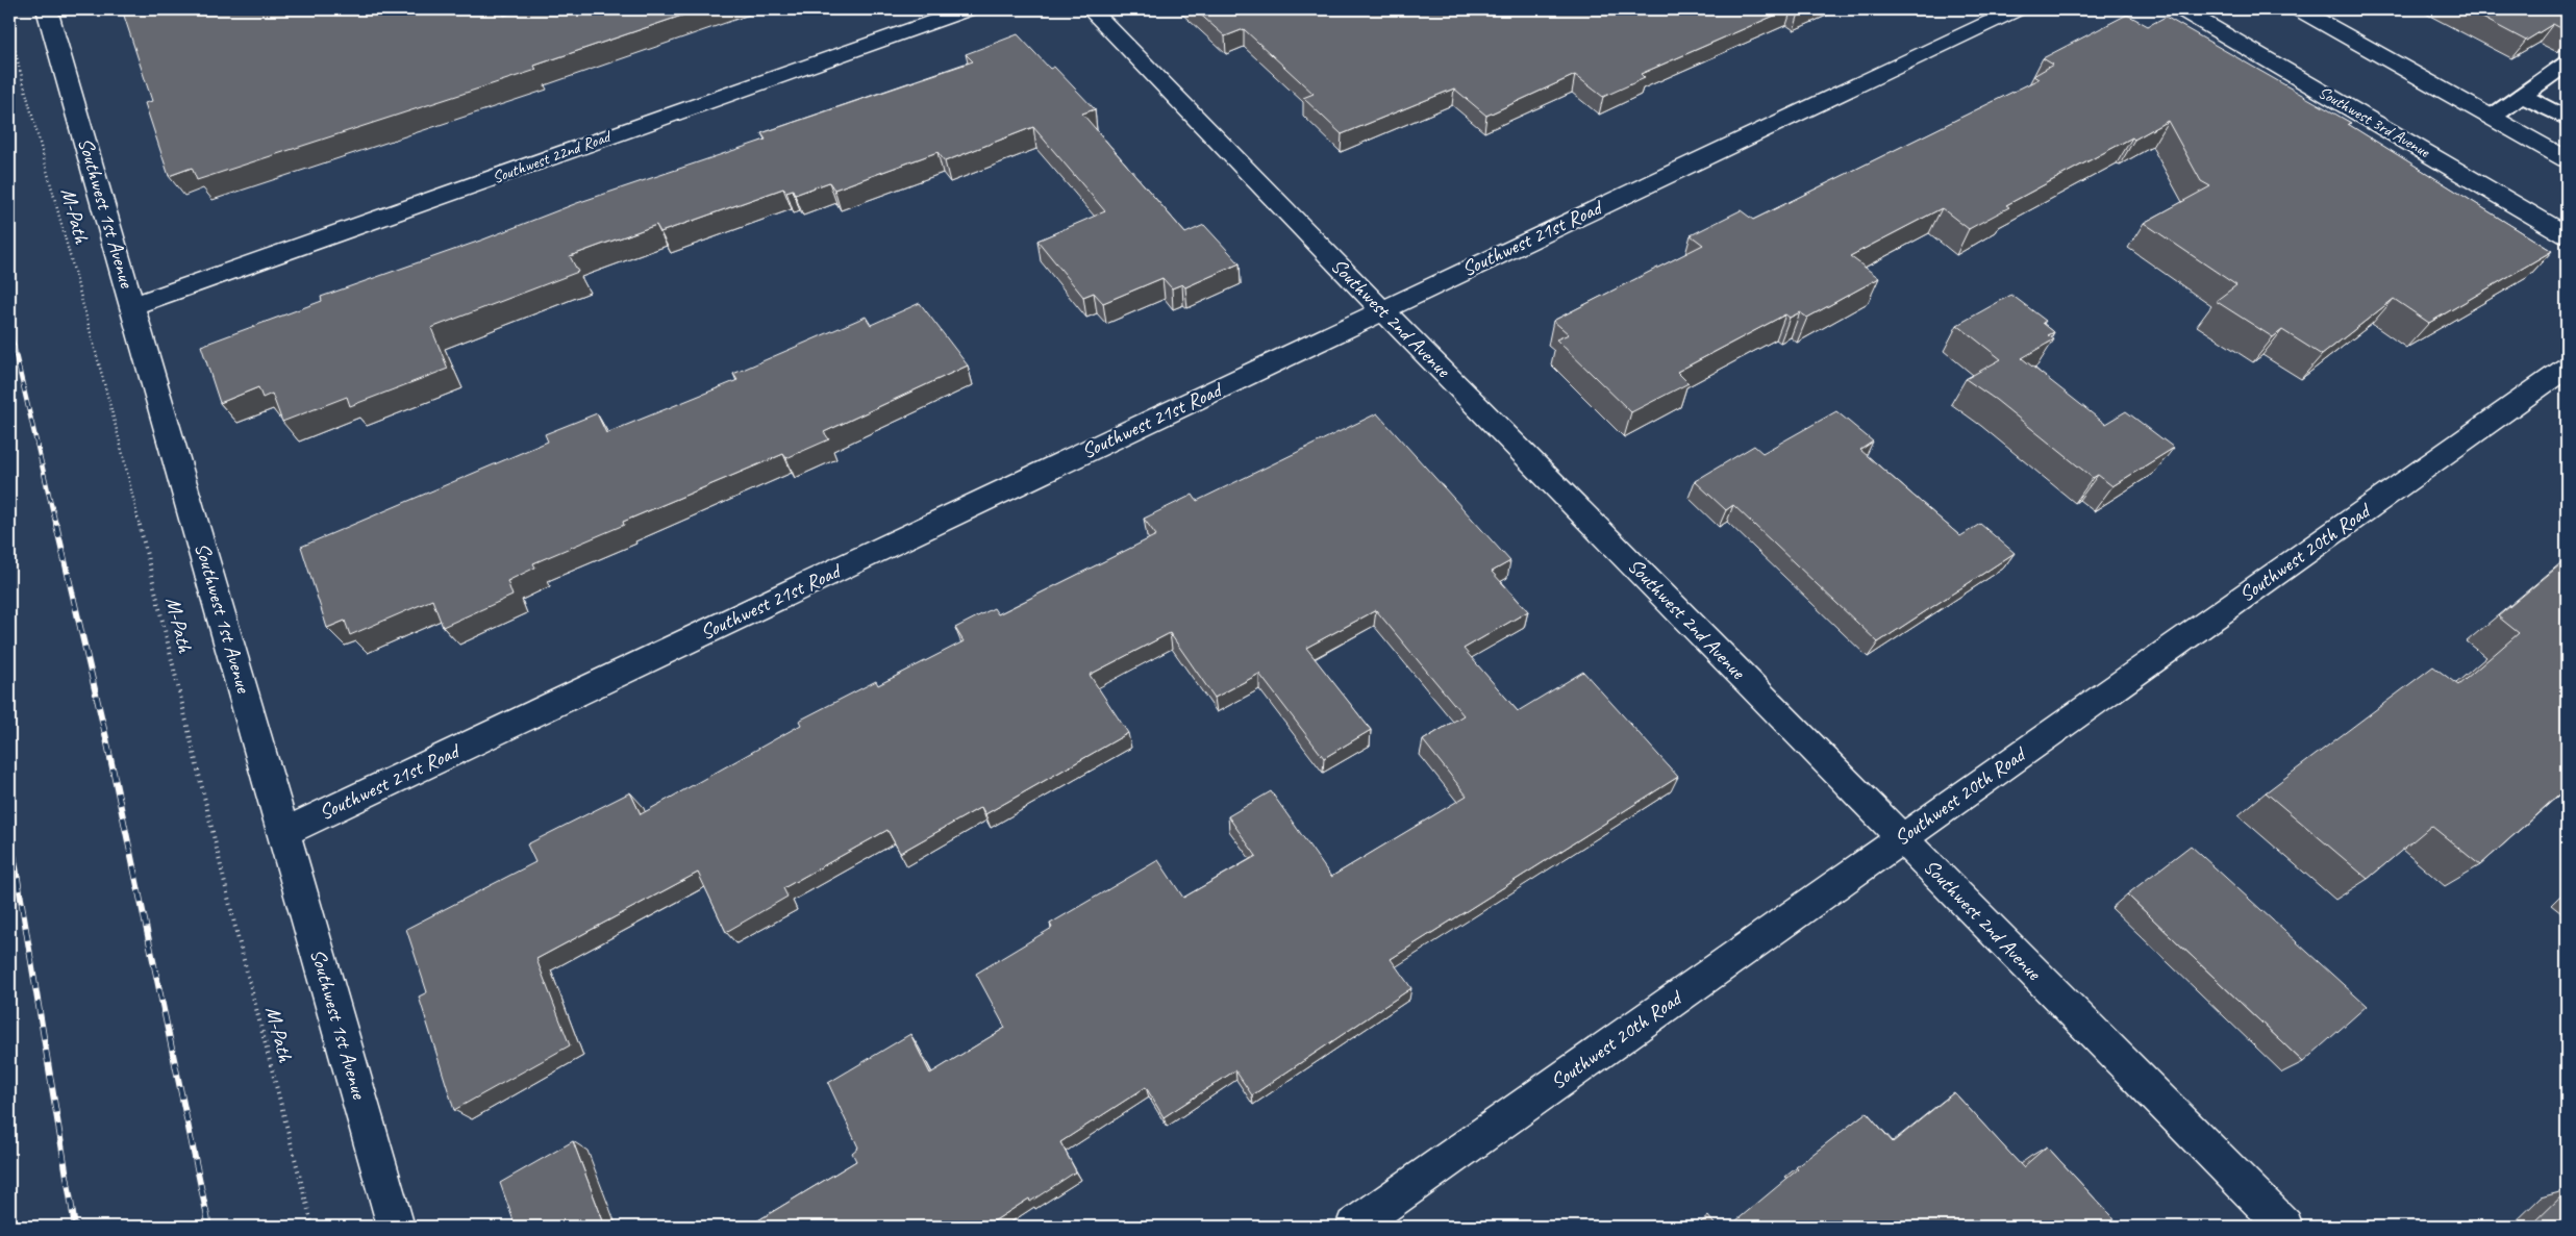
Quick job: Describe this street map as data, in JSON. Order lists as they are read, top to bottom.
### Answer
{
  "streets": {
    "street": [
      "Southwest 3rd Avenue",
      "Southwest 22nd Road",
      "Southwest 1st Avenue",
      "Southwest 21st Road",
      "Southwest 2nd Avenue",
      "Southwest 20th Road"
    ],
    "path": ["M-Path"]
  },
  "crossings": [
    ["Southwest 22nd Road", "Southwest 1st Avenue"],
    ["Southwest 1st Avenue", "Southwest 21st Road"],
    ["Southwest 21st Road", "Southwest 2nd Avenue"],
    ["Southwest 2nd Avenue", "Southwest 20th Road"]
  ]
}
